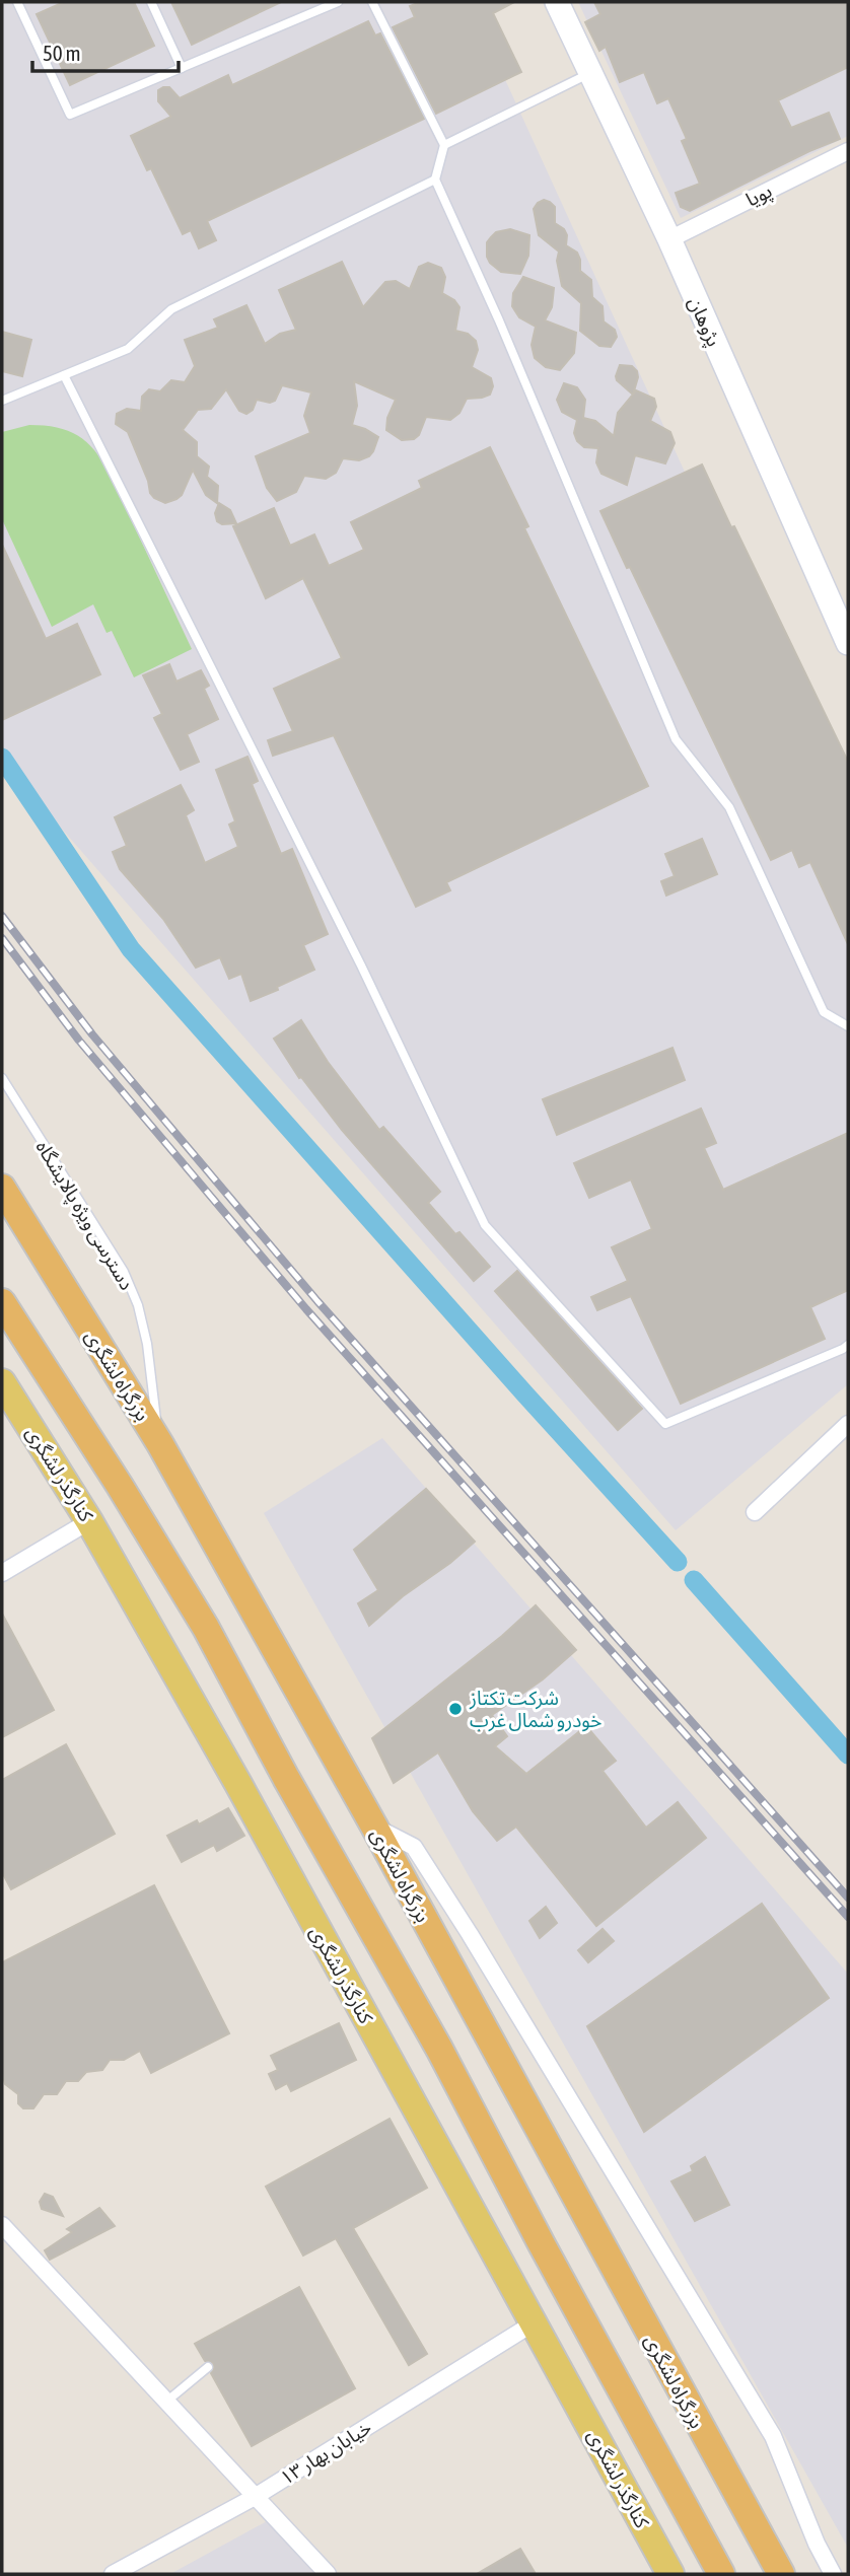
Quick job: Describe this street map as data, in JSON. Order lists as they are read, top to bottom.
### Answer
{
  "streets": {
    "highway": ["بزرگراه لشگری"],
    "main road": ["پژوهان", "کنارگذر لشگری"],
    "street": ["پویا", "خیابان بهار ۱۳"],
    "lane": ["دسترسی ویژه پالایشگاه"]
  },
  "crossings": [
    ["پویا", "پژوهان"],
    ["دسترسی ویژه پالایشگاه", "بزرگراه لشگری"],
    ["کنارگذر لشگری", "خیابان بهار ۱۳"]
  ],
  "places": ["شرکت تکتاز خودرو شمال غرب"],
  "scale_bar": "50 m"
}
